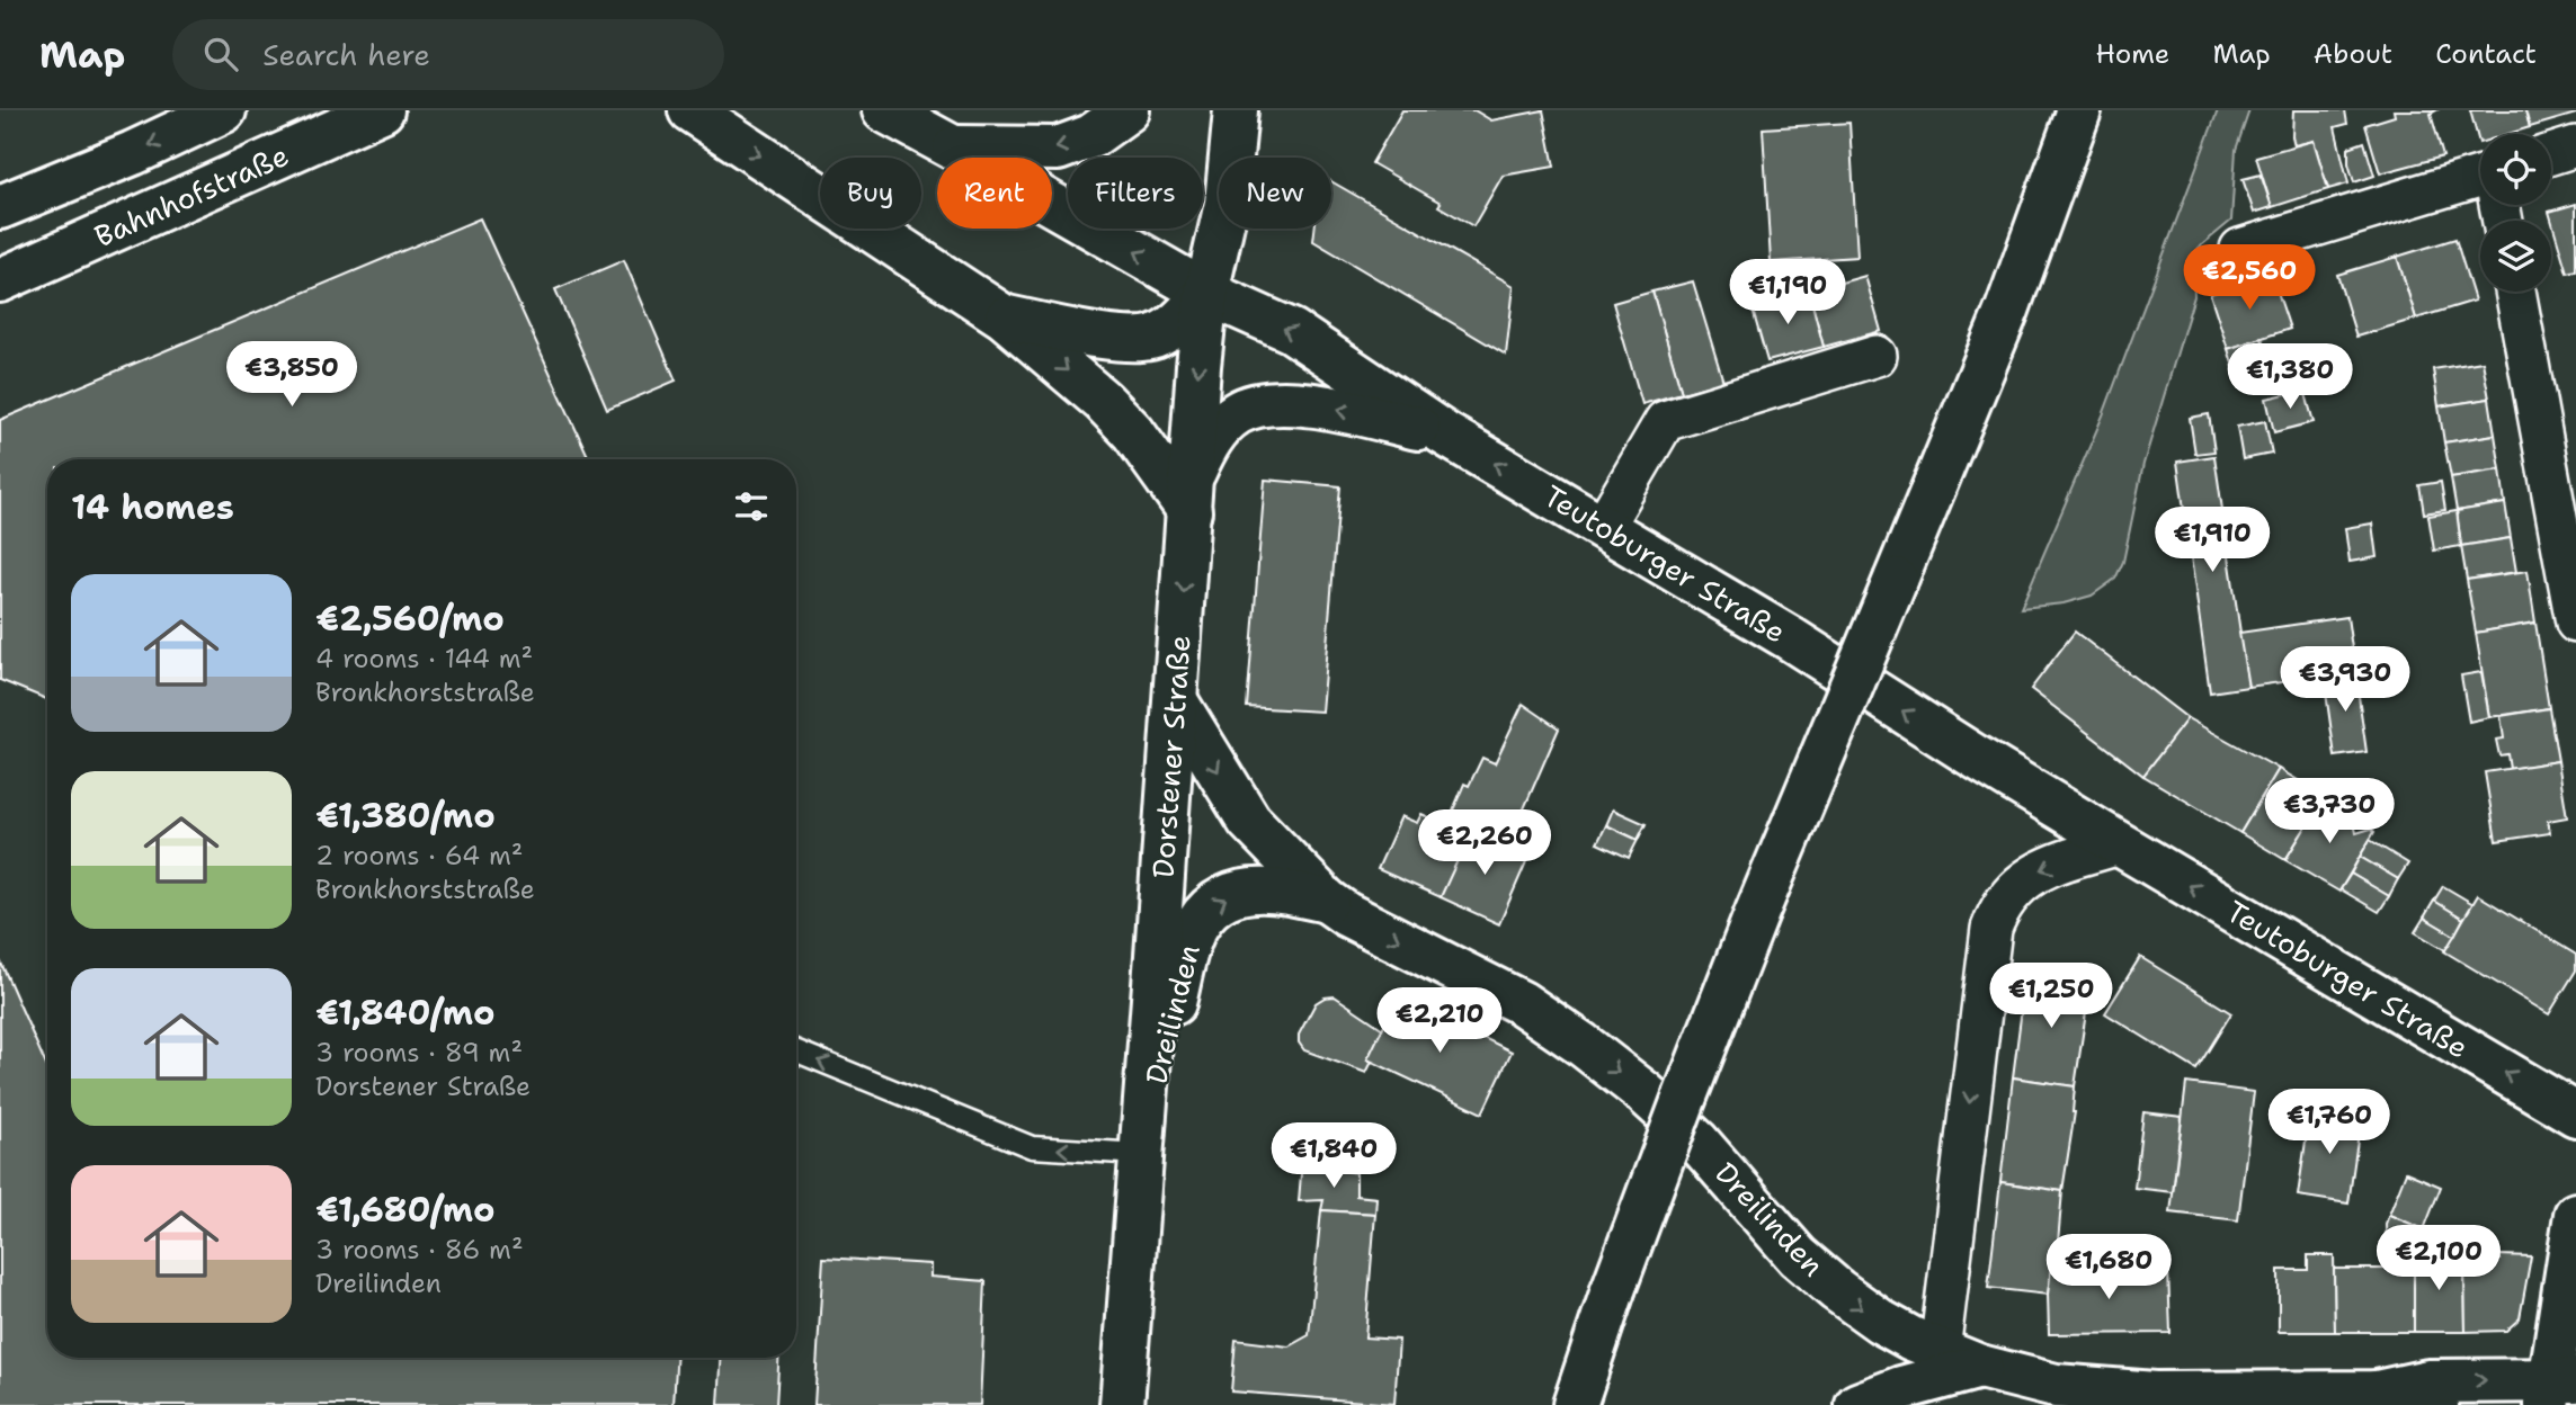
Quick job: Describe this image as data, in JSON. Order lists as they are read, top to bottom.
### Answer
{
  "streets": {
    "main road": [
      "Bahnhofstraße",
      "Teutoburger Straße",
      "Dorstener Straße",
      "Dreilinden"
    ]
  },
  "crossings": [
    ["Teutoburger Straße", "Dorstener Straße"],
    ["Dorstener Straße", "Dreilinden"]
  ],
  "one_way": ["Teutoburger Straße"],
  "page": {
    "header": "Map",
    "search": "Search here",
    "nav": [
      "Home",
      "Map",
      "About",
      "Contact"
    ],
    "chip": [
      "Buy",
      "Rent",
      "Filters",
      "New"
    ],
    "price": [
      "€2,560",
      "€1,190",
      "€3,850",
      "€1,380",
      "€1,910",
      "€3,930",
      "€3,730",
      "€2,260",
      "€1,250",
      "€2,210",
      "€1,760",
      "€1,840",
      "€2,100",
      "€1,680"
    ],
    "heading": "14 homes",
    "list": [
      {
        "name": "€2,560/mo",
        "note": "4 rooms · 144 m² · Bronkhorststraße"
      },
      {
        "name": "€1,380/mo",
        "note": "2 rooms · 64 m² · Bronkhorststraße"
      },
      {
        "name": "€1,840/mo",
        "note": "3 rooms · 89 m² · Dorstener Straße"
      },
      {
        "name": "€1,680/mo",
        "note": "3 rooms · 86 m² · Dreilinden"
      }
    ]
  }
}
